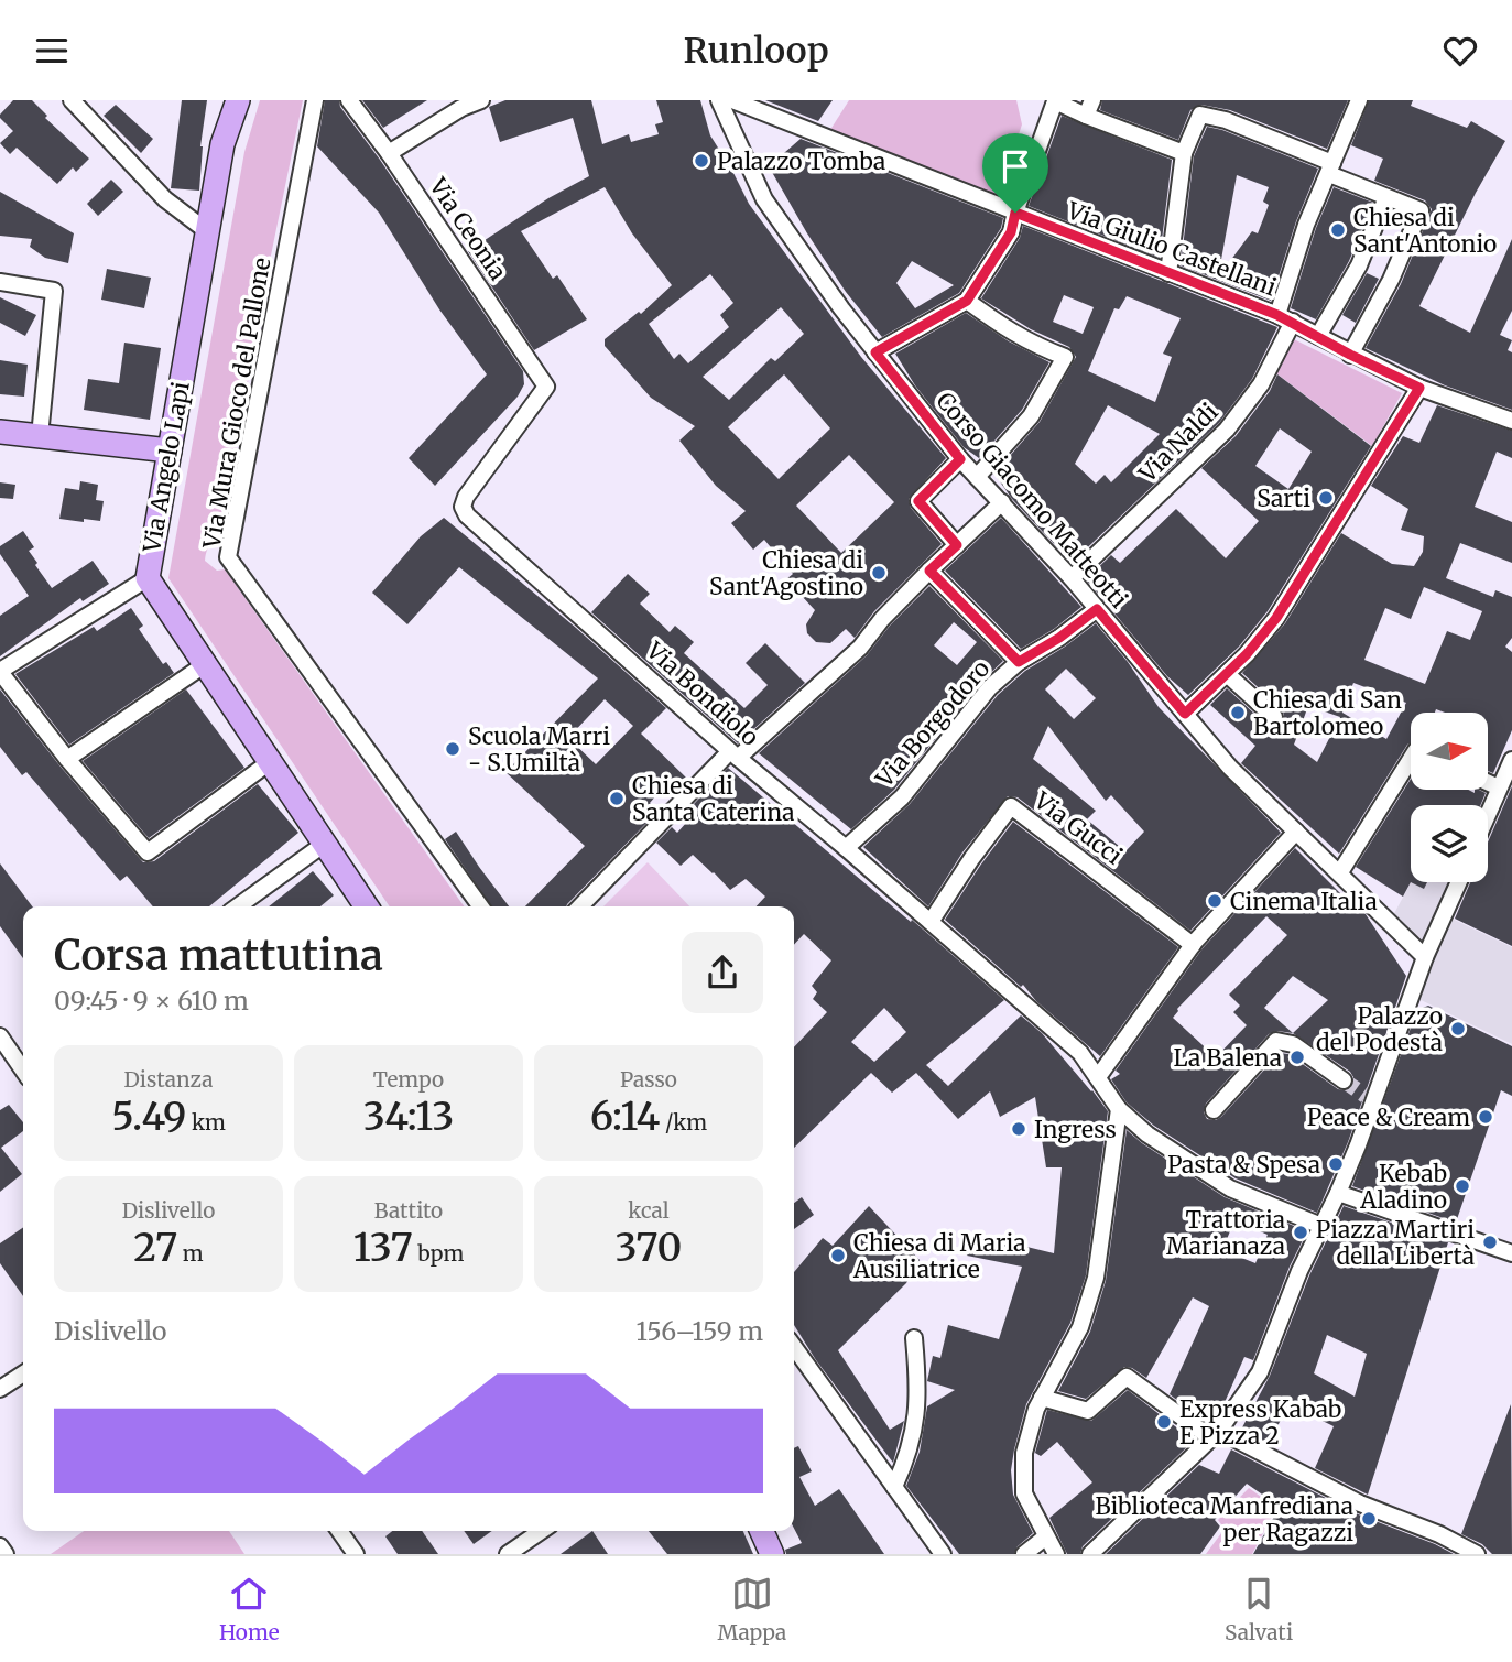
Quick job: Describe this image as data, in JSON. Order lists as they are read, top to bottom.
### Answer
{
  "streets": {
    "street": [
      "Via Ceonia",
      "Via Giulio Castellani",
      "Via Mura Gioco del Pallone",
      "Via Naldi",
      "Via Angelo Lapi",
      "Corso Giacomo Matteotti",
      "Via Bondiolo",
      "Via Borgodoro",
      "Via Gucci"
    ]
  },
  "crossings": [
    ["Via Ceonia", "Via Bondiolo"],
    ["Via Giulio Castellani", "Via Naldi"],
    ["Via Naldi", "Corso Giacomo Matteotti"],
    ["Corso Giacomo Matteotti", "Via Borgodoro"],
    ["Via Bondiolo", "Via Borgodoro"],
    ["Via Bondiolo", "Via Gucci"]
  ],
  "places": [
    "Palazzo Tomba",
    "Chiesa di Sant'Antonio",
    "Sarti",
    "Chiesa di Sant'Agostino",
    "Chiesa di San Bartolomeo",
    "Scuola Marri - S.Umiltà",
    "Chiesa di Santa Caterina",
    "Cinema Italia",
    "Palazzo del Podestà",
    "La Balena",
    "Peace & Cream",
    "Ingress",
    "Pasta & Spesa",
    "Kebab Aladino",
    "Trattoria Marianaza",
    "Piazza Martiri della Libertà",
    "Chiesa di Maria Ausiliatrice",
    "Express Kabab E Pizza 2",
    "Biblioteca Manfrediana per Ragazzi"
  ],
  "north": "right",
  "page": {
    "header": "Runloop",
    "heading": ["Corsa mattutina", "09:45 · 9 × 610 m"],
    "stats": [
      ["Distanza", "5.49 km"],
      ["Tempo", "34:13"],
      ["Passo", "6:14 /km"],
      ["Dislivello", "27 m"],
      ["Battito", "137 bpm"],
      ["kcal", "370"]
    ],
    "chart": ["Dislivello", "156–159 m"],
    "tabs": ["Home", "Mappa", "Salvati"]
  }
}
